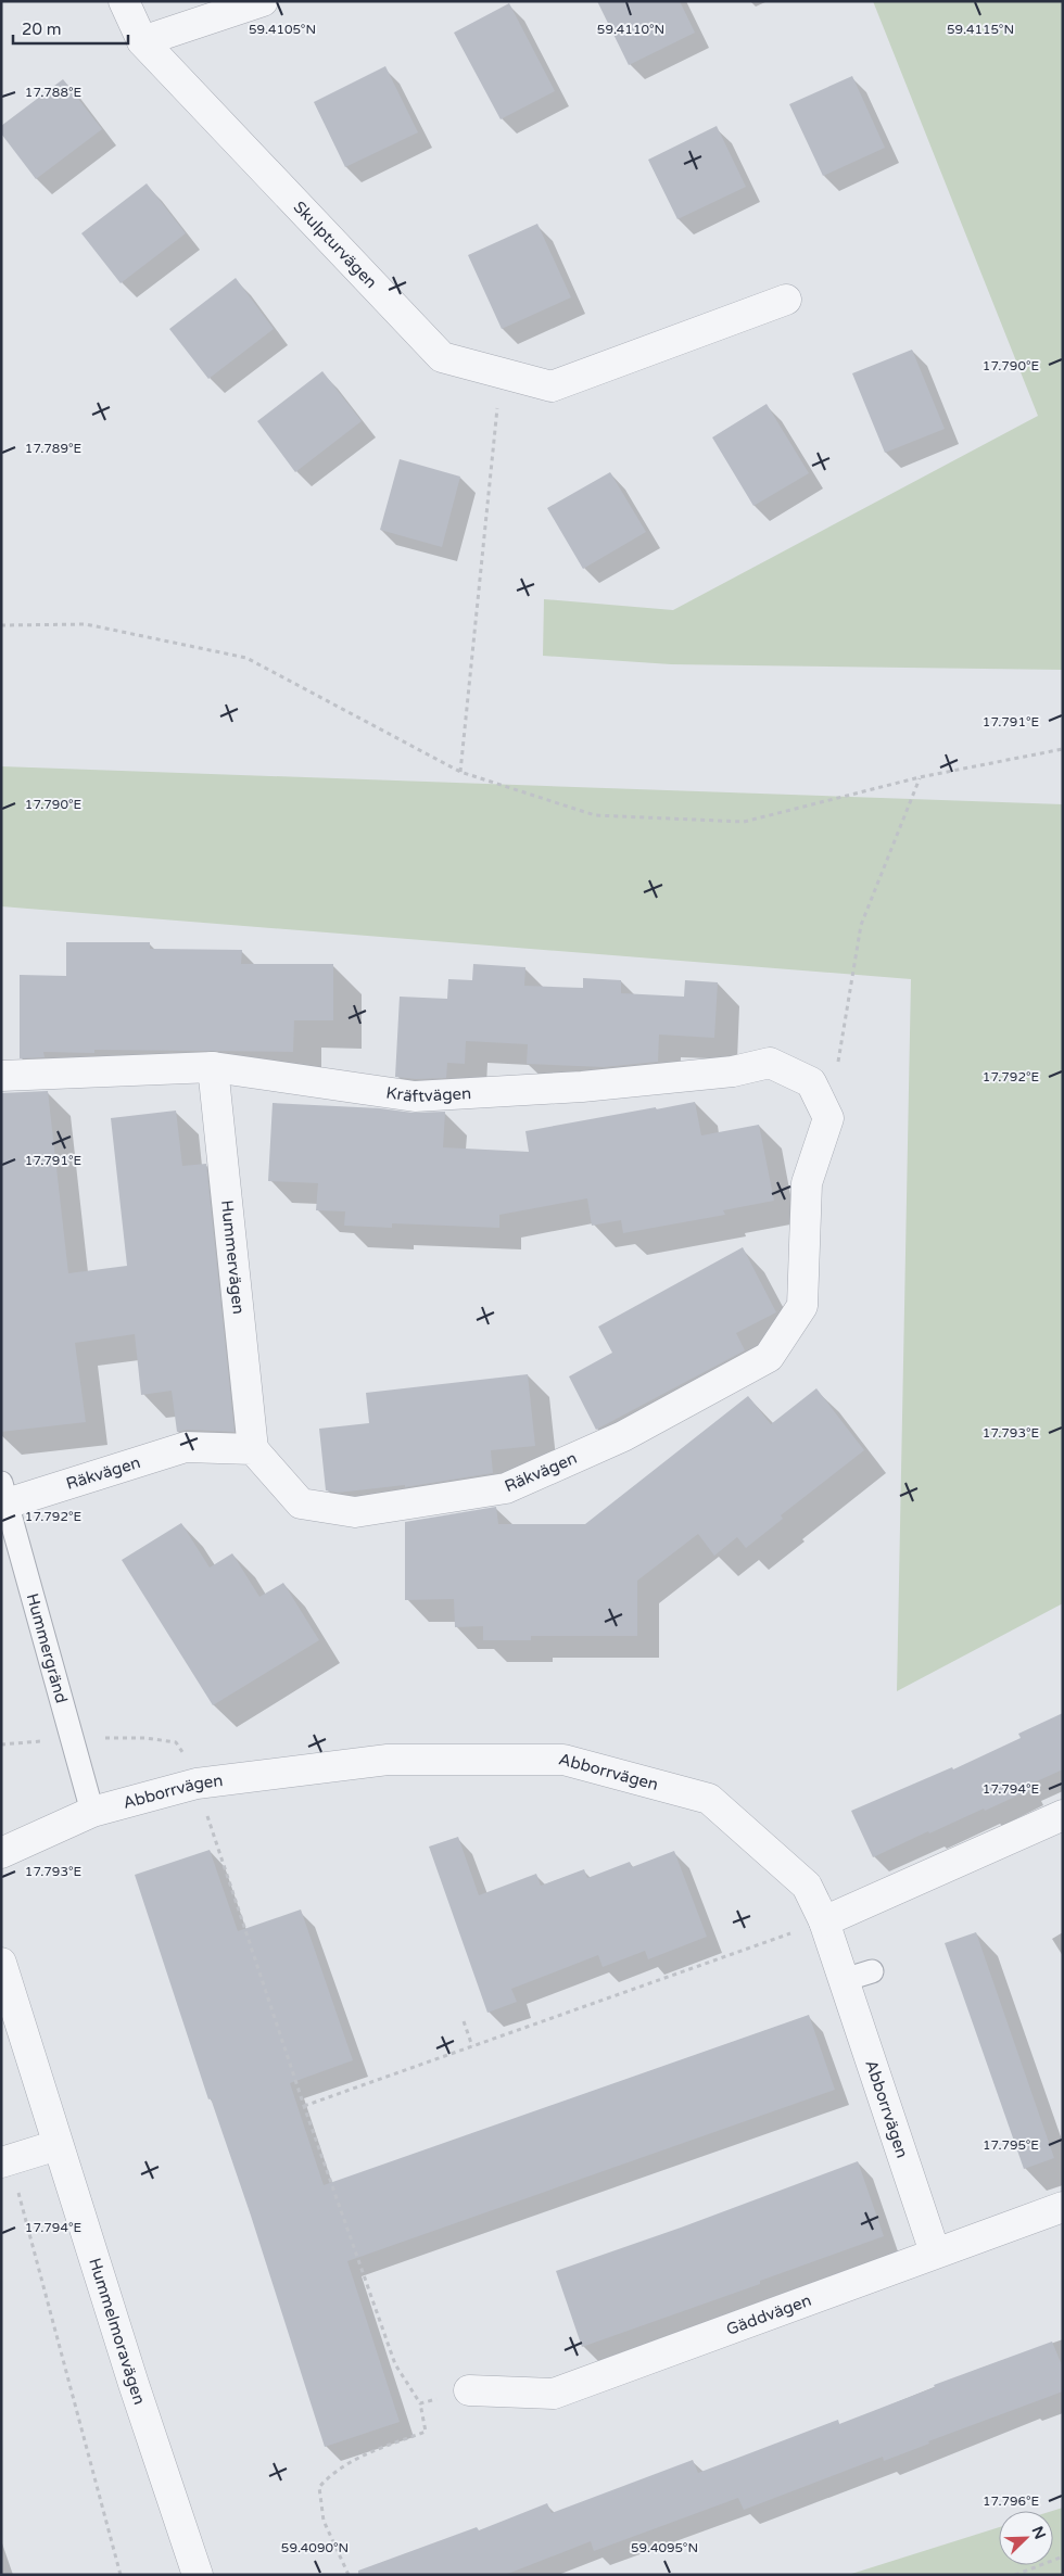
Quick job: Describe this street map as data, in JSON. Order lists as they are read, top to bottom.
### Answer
{
  "streets": {
    "street": [
      "Skulpturvägen",
      "Kräftvägen",
      "Hummervägen",
      "Räkvägen",
      "Abborrvägen",
      "Gäddvägen",
      "Hummelmoravägen"
    ],
    "lane": ["Hummergränd"]
  },
  "crossings": [
    ["Kräftvägen", "Hummervägen"],
    ["Kräftvägen", "Räkvägen"],
    ["Hummervägen", "Räkvägen"],
    ["Räkvägen", "Hummergränd"],
    ["Hummergränd", "Abborrvägen"],
    ["Abborrvägen", "Gäddvägen"]
  ],
  "scale_bar": "20 m",
  "north": "top right",
  "coordinates": [
    "59.4105°N",
    "59.4110°N",
    "59.4115°N",
    "17.788°E",
    "17.790°E",
    "17.789°E",
    "17.791°E",
    "17.792°E",
    "17.793°E",
    "17.794°E",
    "17.795°E",
    "17.796°E",
    "59.4090°N",
    "59.4095°N"
  ]
}
